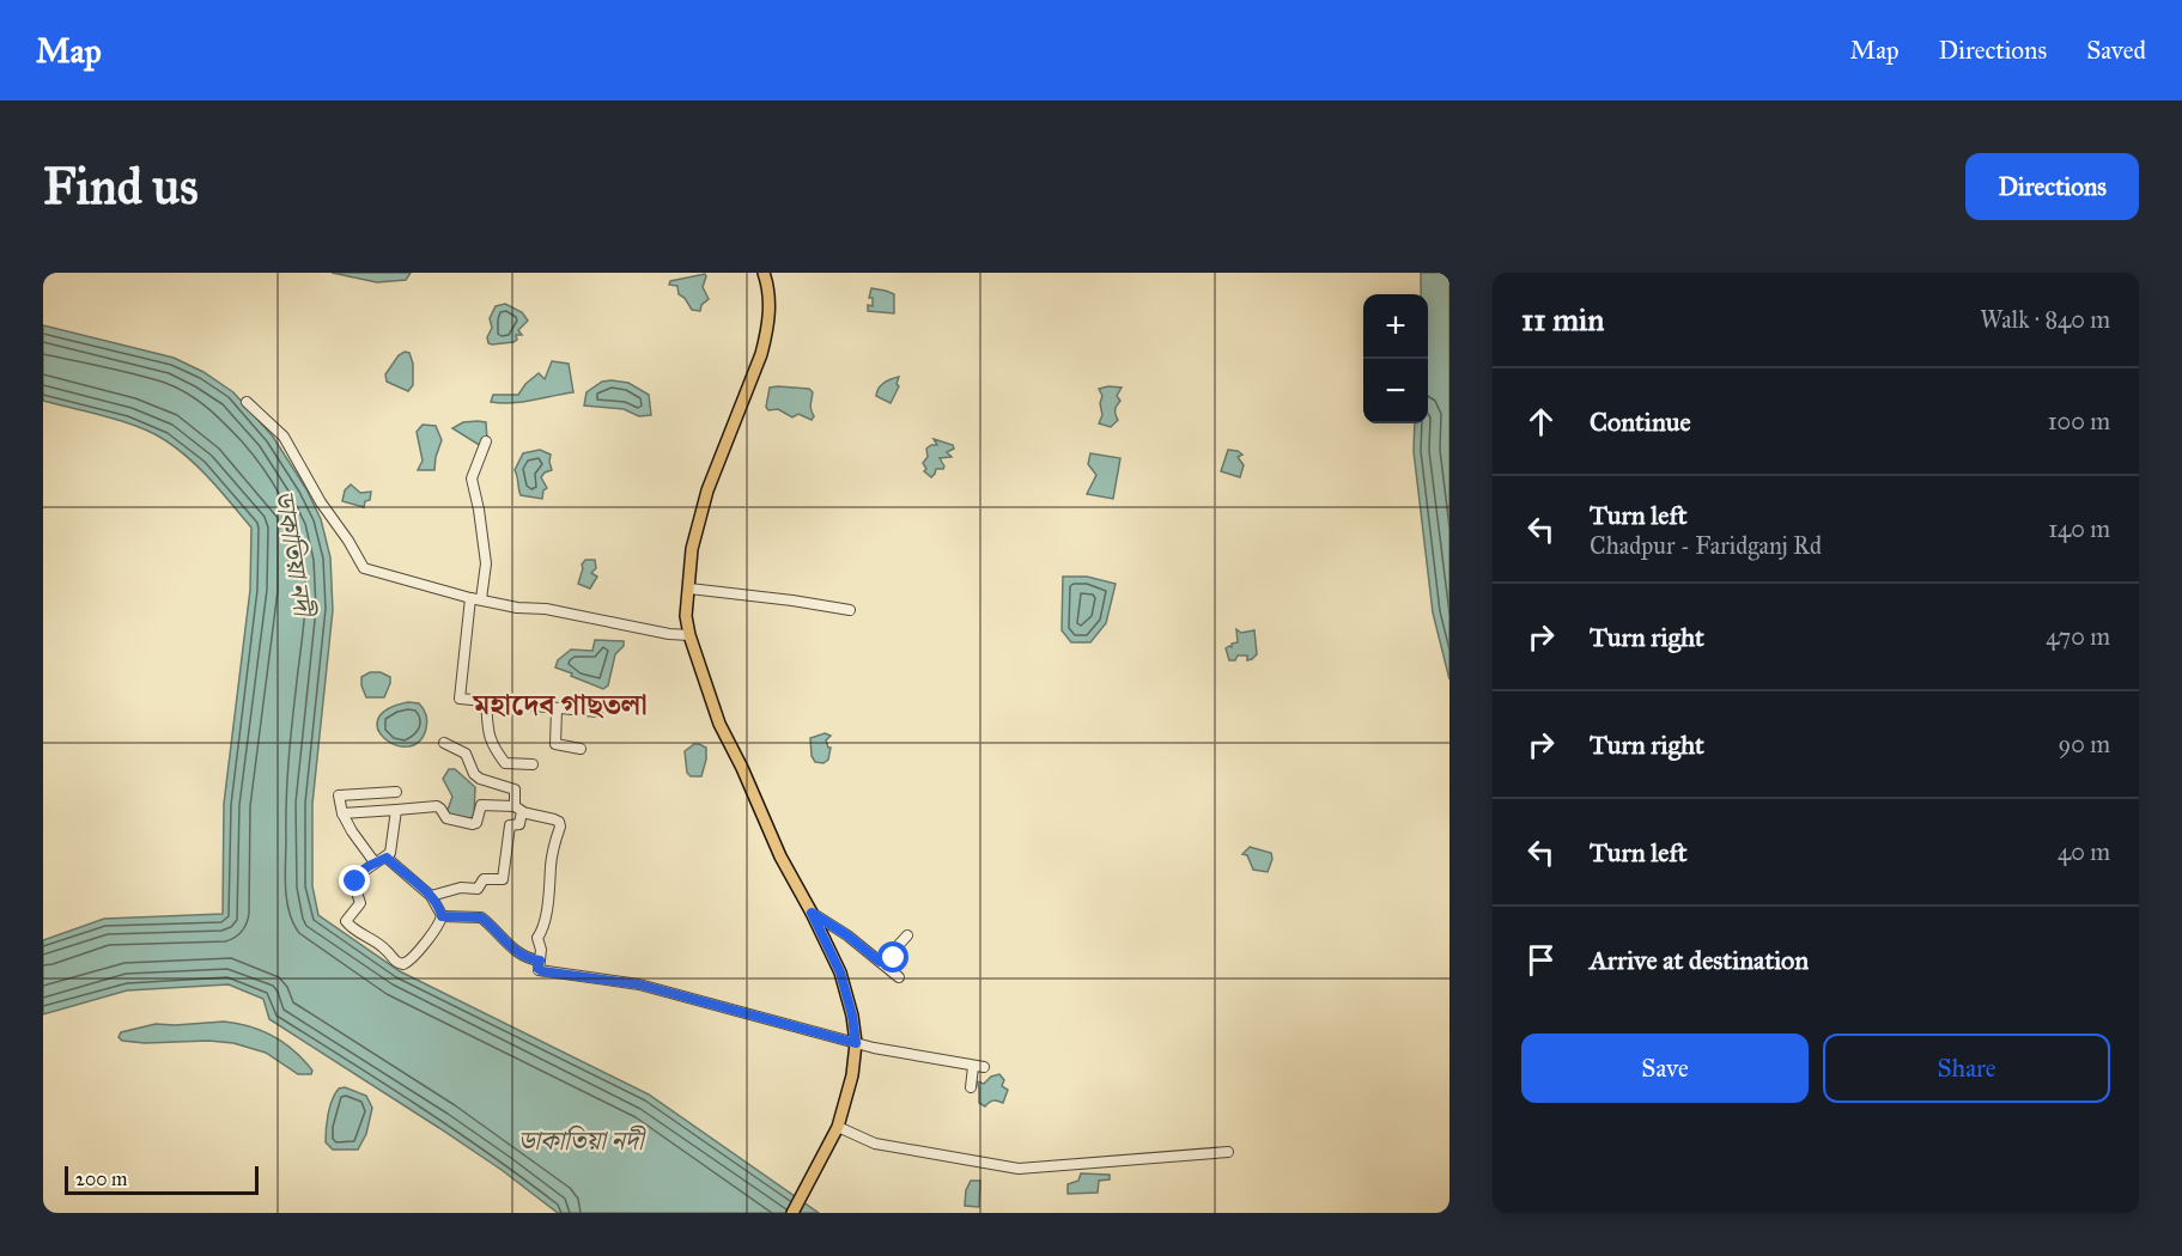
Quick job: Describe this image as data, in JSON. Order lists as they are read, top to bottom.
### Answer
{
  "districts": ["মহাদেব গাছতলা"],
  "water": ["ডাকাতিয়া নদী"],
  "scale_bar": "200 m",
  "page": {
    "header": "Map",
    "nav": ["Map", "Directions", "Saved"],
    "buttons": [
      "Directions",
      ["Save", "Share"]
    ],
    "title": "Find us",
    "heading": ["11 min", "Walk · 840 m"],
    "map_buttons": ["+", "−"],
    "list": [
      ["Continue", "100 m"],
      ["Turn left", "Chadpur - Faridganj Rd", "140 m"],
      ["Turn right", "470 m"],
      ["Turn right", "90 m"],
      ["Turn left", "40 m"],
      "Arrive at destination"
    ],
    "scale": "200 m"
  }
}
